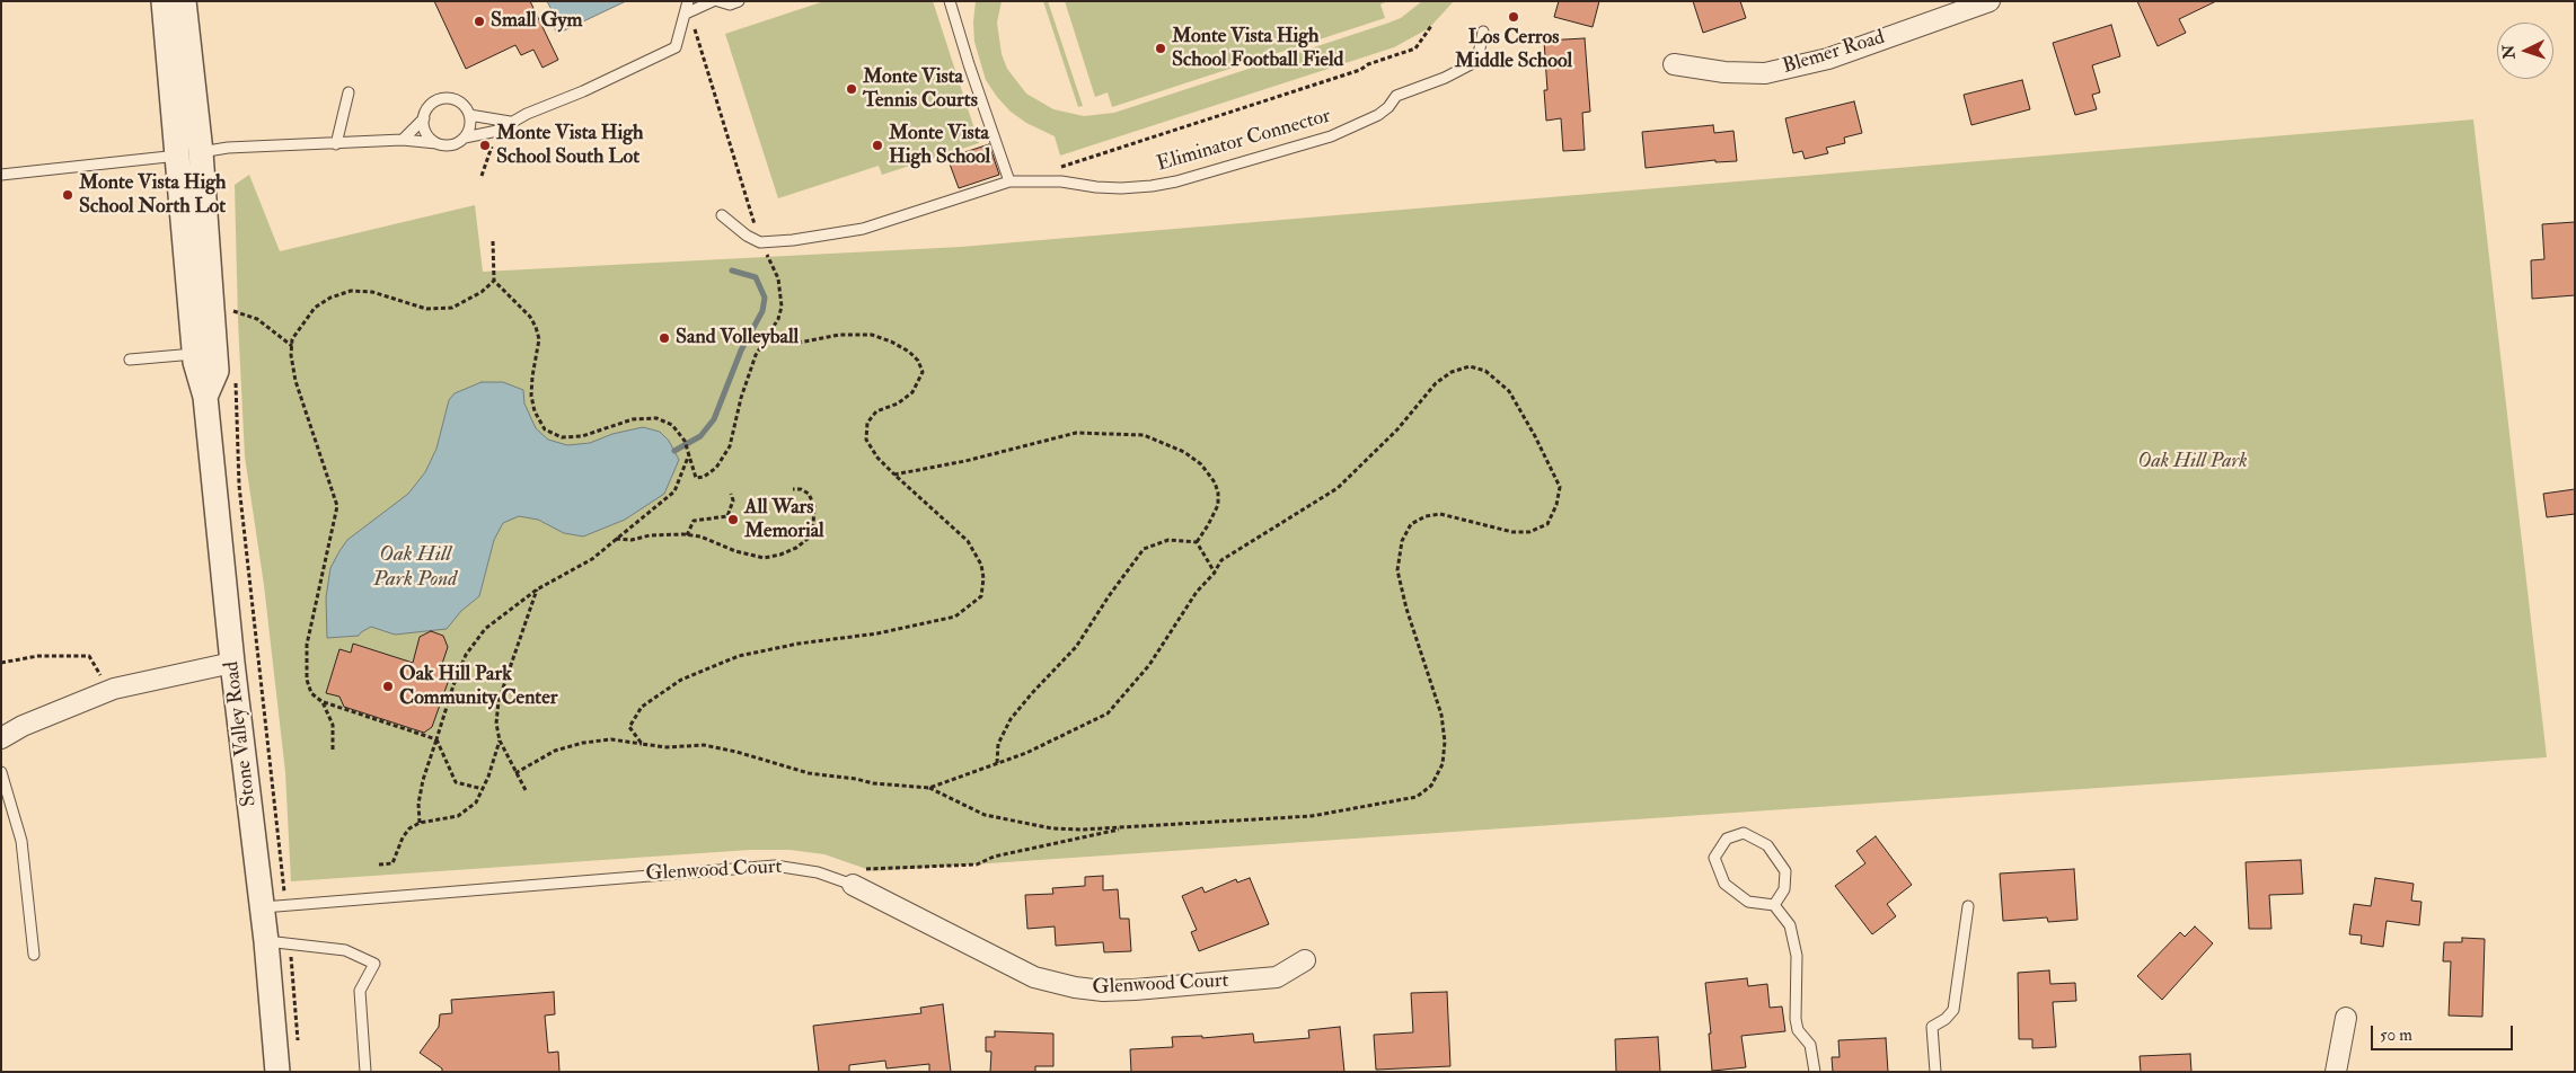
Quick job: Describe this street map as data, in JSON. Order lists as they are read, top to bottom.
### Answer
{
  "streets": {
    "street": ["Blemer Road", "Stone Valley Road", "Glenwood Court"],
    "lane": ["Eliminator Connector"]
  },
  "crossings": [
    ["Stone Valley Road", "Glenwood Court"]
  ],
  "water": ["Oak Hill Park Pond"],
  "parks": ["Oak Hill Park"],
  "places": [
    "Los Cerros Middle School",
    "Small Gym",
    "Monte Vista High School Football Field",
    "Monte Vista Tennis Courts",
    "Monte Vista High School South Lot",
    "Monte Vista High School",
    "Monte Vista High School North Lot",
    "Sand Volleyball",
    "All Wars Memorial",
    "Oak Hill Park Community Center"
  ],
  "scale_bar": "50 m",
  "north": "left"
}
